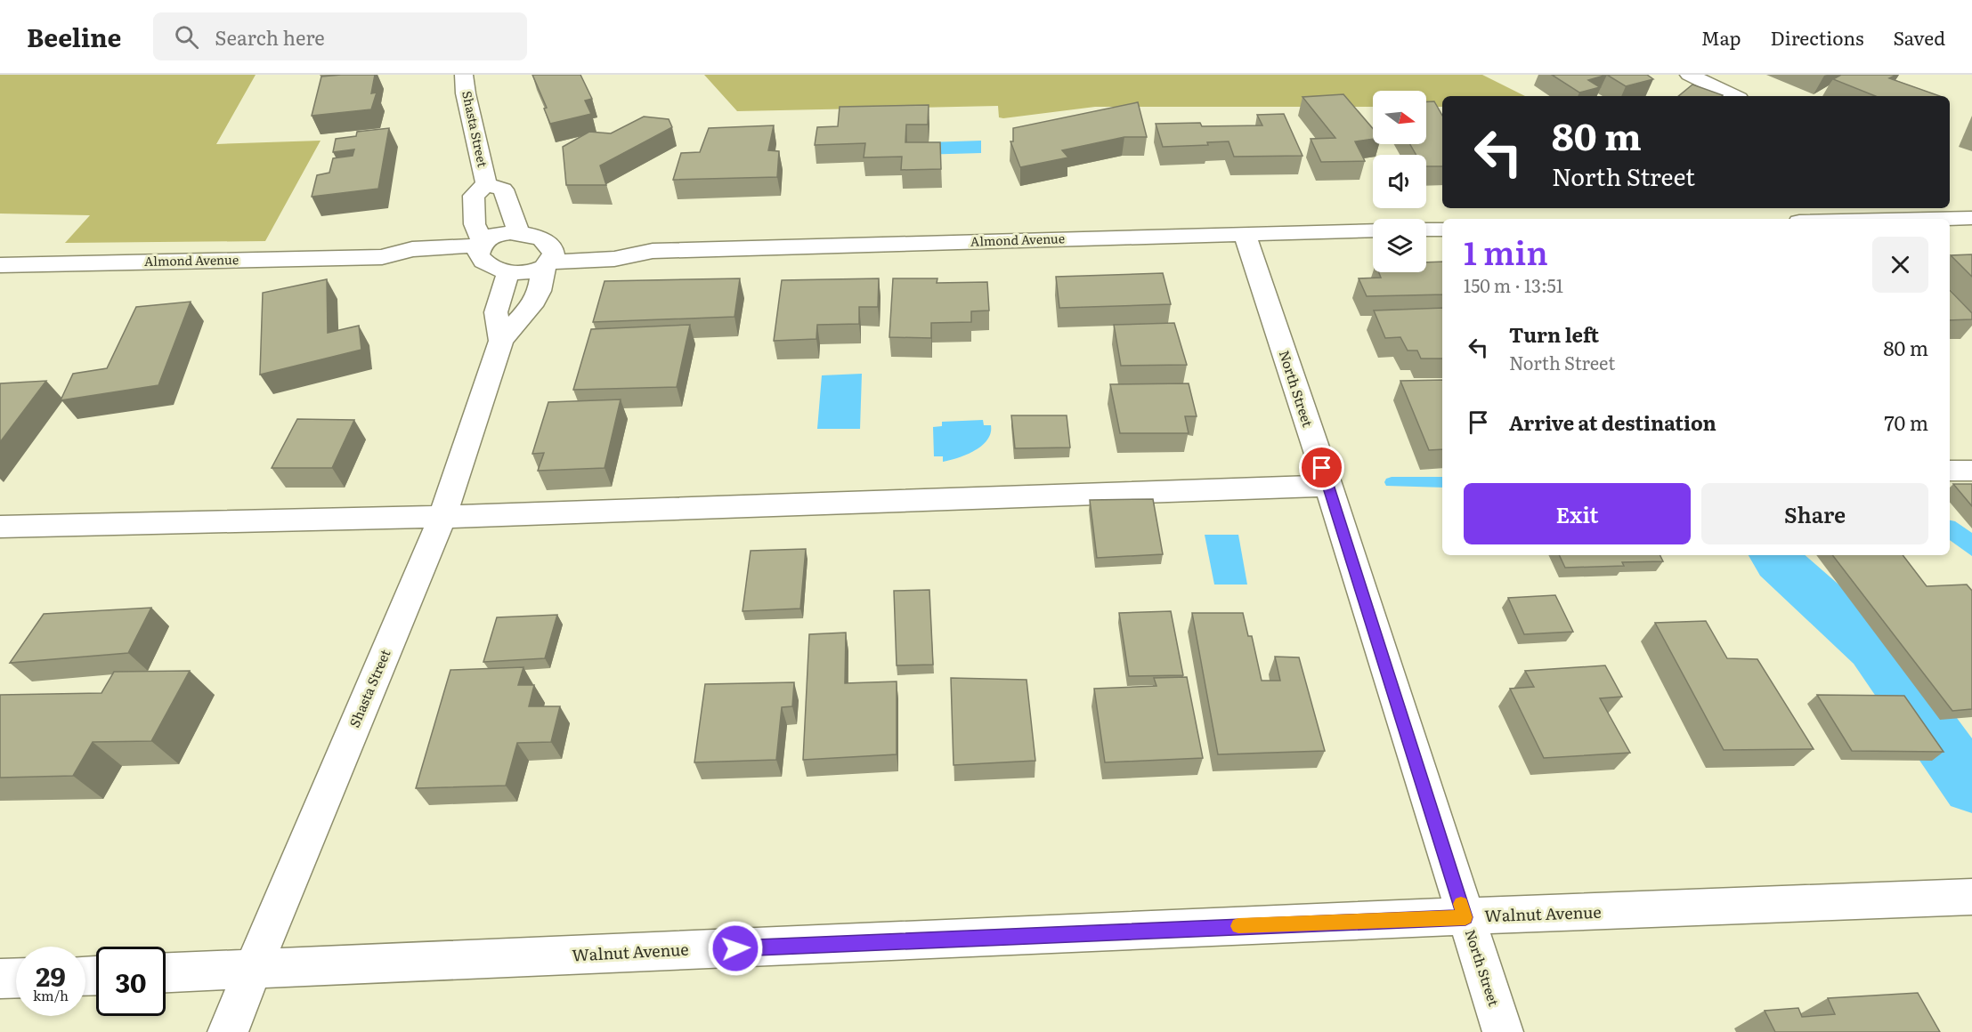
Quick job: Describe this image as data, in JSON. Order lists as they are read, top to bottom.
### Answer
{
  "streets": {
    "street": [
      "Shasta Street",
      "Almond Avenue",
      "North Street",
      "Walnut Avenue"
    ]
  },
  "crossings": [
    ["Shasta Street", "Almond Avenue"],
    ["Shasta Street", "Walnut Avenue"],
    ["Almond Avenue", "North Street"],
    ["North Street", "Walnut Avenue"]
  ],
  "north": "right",
  "page": {
    "header": "Beeline",
    "search": "Search here",
    "nav": ["Map", "Directions", "Saved"],
    "turn": ["80 m", "North Street"],
    "heading": ["1 min", "150 m · 13:51"],
    "list": [
      {
        "name": "Turn left",
        "note": "North Street",
        "value": "80 m"
      },
      {
        "name": "Arrive at destination",
        "value": "70 m"
      }
    ],
    "buttons": ["Exit", "Share"],
    "speed": "29 km/h",
    "limit": "30"
  }
}
